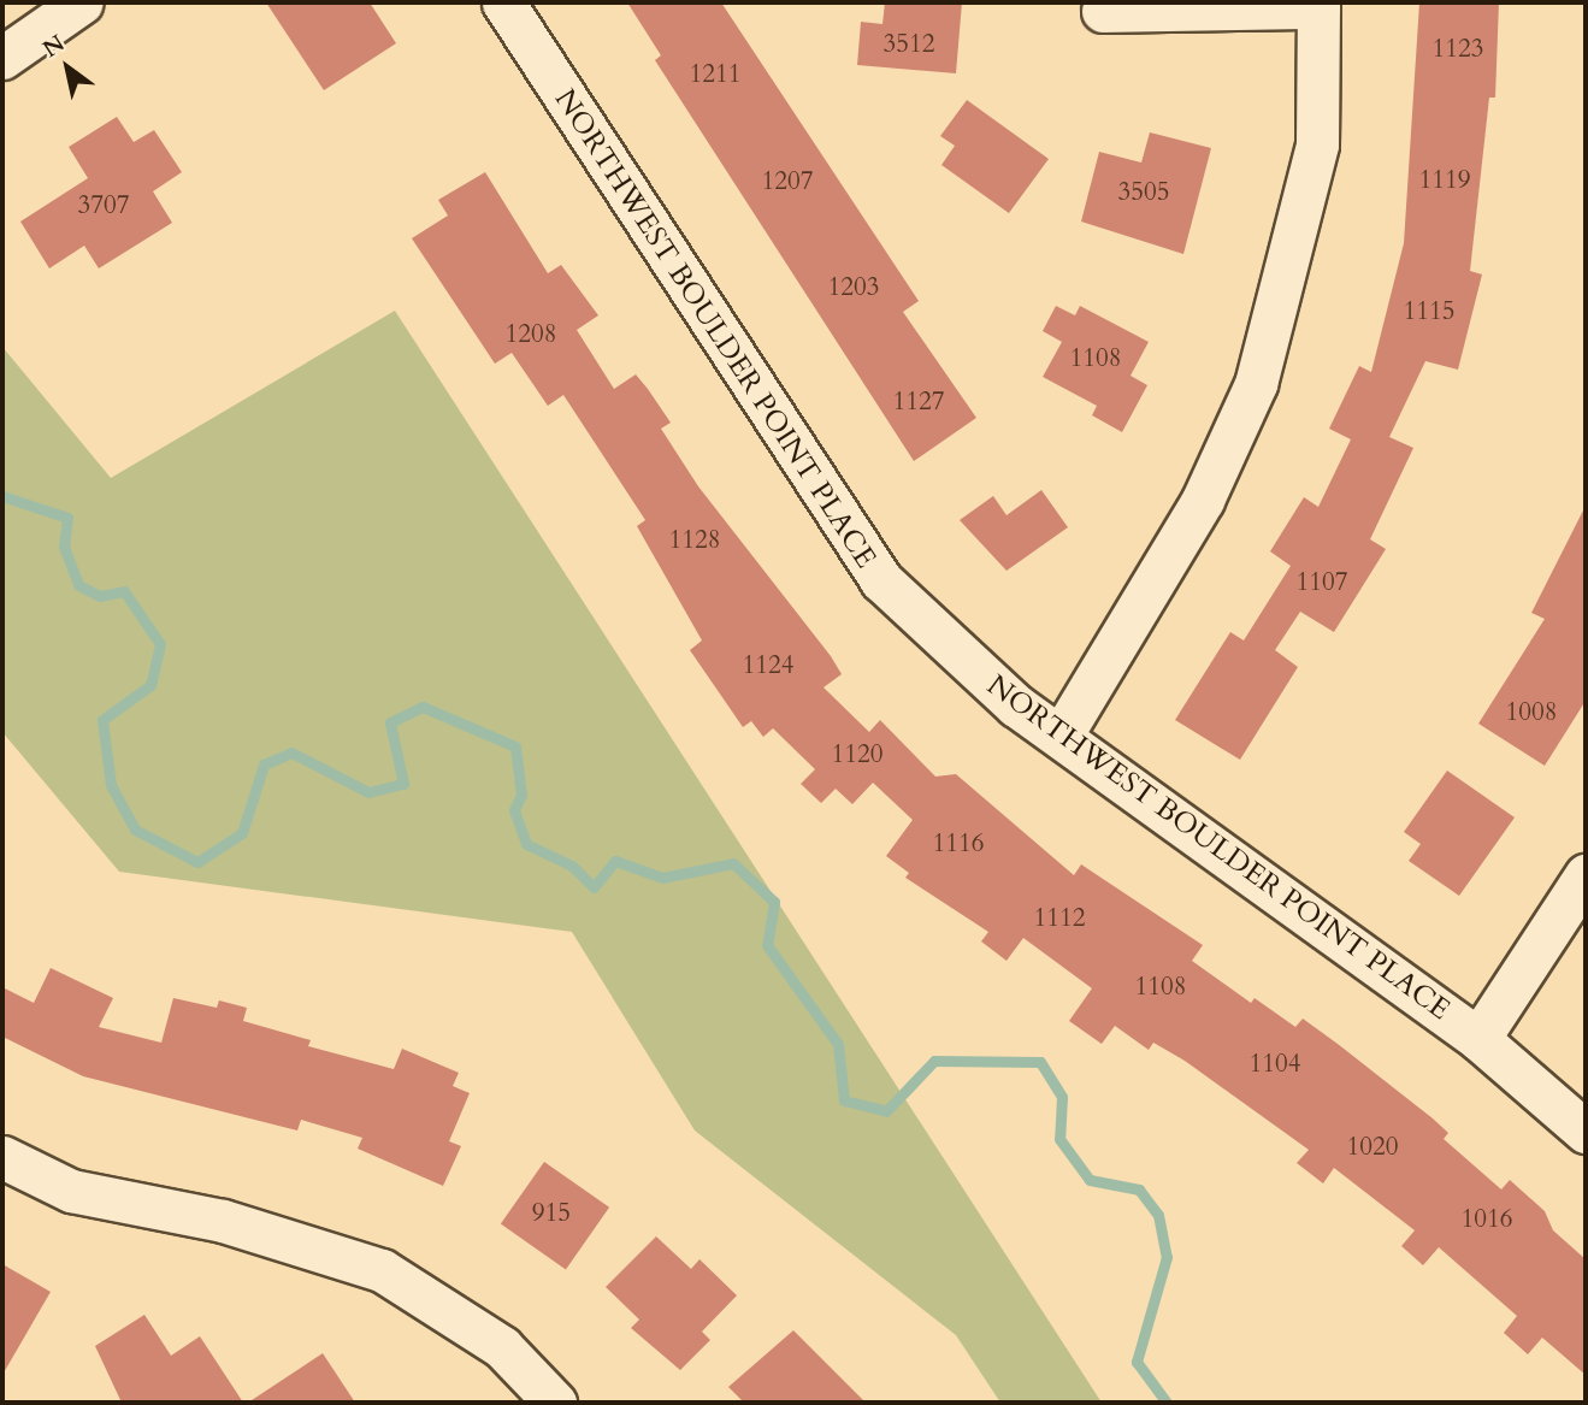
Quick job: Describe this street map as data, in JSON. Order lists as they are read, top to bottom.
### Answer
{
  "streets": {
    "street": ["NORTHWEST BOULDER POINT PLACE"]
  },
  "house_numbers": [
    "3512",
    "1123",
    "1211",
    "1119",
    "1207",
    "3505",
    "3707",
    "1203",
    "1115",
    "1208",
    "1108",
    "1127",
    "1128",
    "1107",
    "1124",
    "1008",
    "1120",
    "1116",
    "1112",
    "1108",
    "1104",
    "1020",
    "915",
    "1016"
  ],
  "north": "top left"
}
